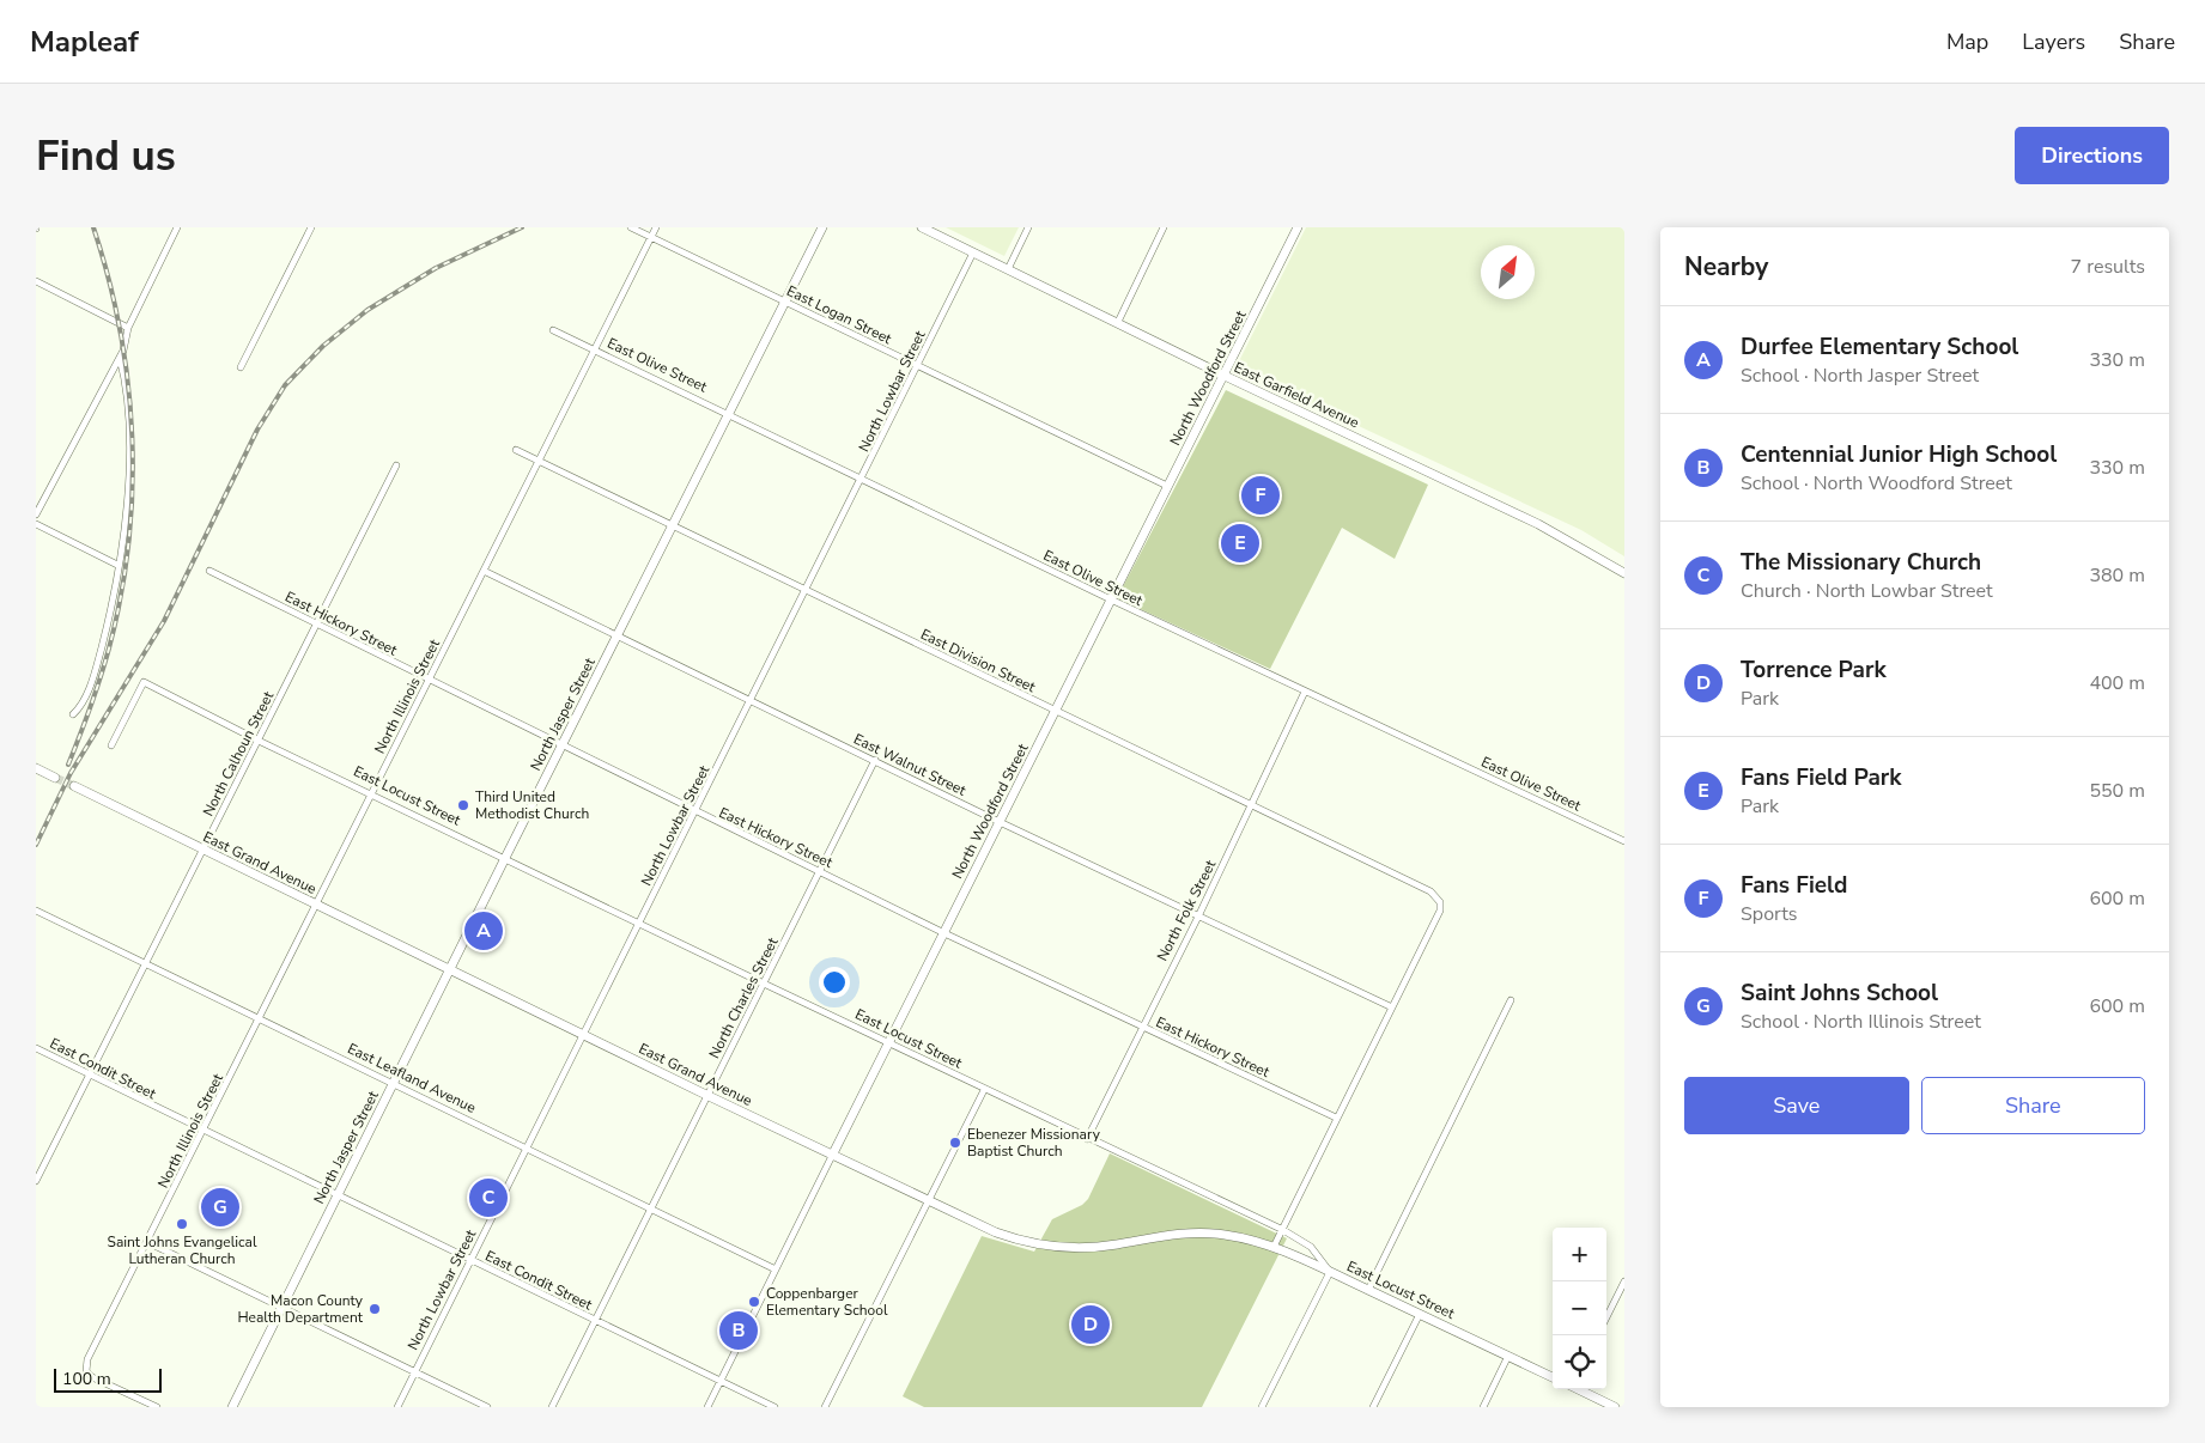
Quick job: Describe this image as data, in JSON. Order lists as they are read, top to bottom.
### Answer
{
  "streets": {
    "street": [
      "East Logan Street",
      "East Olive Street",
      "North Woodford Street",
      "North Lowbar Street",
      "East Garfield Avenue",
      "East Hickory Street",
      "East Division Street",
      "North Illinois Street",
      "North Jasper Street",
      "North Calhoun Street",
      "East Walnut Street",
      "East Locust Street",
      "East Grand Avenue",
      "North Folk Street",
      "North Charles Street",
      "East Condit Street",
      "East Leafland Avenue"
    ]
  },
  "crossings": [
    ["East Logan Street", "North Woodford Street"],
    ["East Logan Street", "North Lowbar Street"],
    ["East Logan Street", "North Illinois Street"],
    ["East Logan Street", "North Jasper Street"],
    ["East Olive Street", "North Woodford Street"],
    ["East Olive Street", "North Lowbar Street"],
    ["East Olive Street", "North Illinois Street"],
    ["East Olive Street", "North Jasper Street"],
    ["East Olive Street", "North Folk Street"],
    ["North Woodford Street", "East Garfield Avenue"],
    ["North Woodford Street", "East Hickory Street"],
    ["North Woodford Street", "East Division Street"],
    ["North Woodford Street", "East Walnut Street"],
    ["North Woodford Street", "East Locust Street"],
    ["North Woodford Street", "East Grand Avenue"],
    ["North Woodford Street", "East Condit Street"],
    ["North Woodford Street", "East Leafland Avenue"],
    ["North Lowbar Street", "East Garfield Avenue"],
    ["North Lowbar Street", "East Hickory Street"],
    ["North Lowbar Street", "East Division Street"],
    ["North Lowbar Street", "East Walnut Street"],
    ["North Lowbar Street", "East Locust Street"],
    ["North Lowbar Street", "East Grand Avenue"],
    ["North Lowbar Street", "East Condit Street"],
    ["North Lowbar Street", "East Leafland Avenue"],
    ["East Hickory Street", "North Illinois Street"],
    ["East Hickory Street", "North Jasper Street"],
    ["East Hickory Street", "North Calhoun Street"],
    ["East Hickory Street", "North Folk Street"],
    ["East Hickory Street", "North Charles Street"],
    ["East Division Street", "North Illinois Street"],
    ["East Division Street", "North Jasper Street"],
    ["East Division Street", "East Walnut Street"],
    ["East Division Street", "North Folk Street"],
    ["North Illinois Street", "East Walnut Street"],
    ["North Illinois Street", "East Locust Street"],
    ["North Illinois Street", "East Grand Avenue"],
    ["North Illinois Street", "East Condit Street"],
    ["North Illinois Street", "East Leafland Avenue"],
    ["North Jasper Street", "East Walnut Street"],
    ["North Jasper Street", "East Locust Street"],
    ["North Jasper Street", "East Grand Avenue"],
    ["North Jasper Street", "East Condit Street"],
    ["North Jasper Street", "East Leafland Avenue"],
    ["North Calhoun Street", "East Locust Street"],
    ["North Calhoun Street", "East Grand Avenue"],
    ["North Calhoun Street", "East Condit Street"],
    ["North Calhoun Street", "East Leafland Avenue"],
    ["East Walnut Street", "North Folk Street"],
    ["East Walnut Street", "North Charles Street"],
    ["East Locust Street", "East Grand Avenue"],
    ["East Locust Street", "North Folk Street"],
    ["East Locust Street", "North Charles Street"],
    ["East Grand Avenue", "North Charles Street"],
    ["North Charles Street", "East Condit Street"],
    ["North Charles Street", "East Leafland Avenue"]
  ],
  "places": [
    "Third United Methodist Church",
    "Ebenezer Missionary Baptist Church",
    "Saint Johns Evangelical Lutheran Church",
    "Coppenbarger Elementary School",
    "Macon County Health Department"
  ],
  "scale_bar": "100 m",
  "north": "top right",
  "page": {
    "header": "Mapleaf",
    "nav": ["Map", "Layers", "Share"],
    "buttons": [
      "Directions",
      ["Save", "Share"]
    ],
    "title": "Find us",
    "heading": ["Nearby", "7 results"],
    "list": [
      {
        "mark": "A",
        "name": "Durfee Elementary School",
        "note": "School · North Jasper Street",
        "value": "330 m"
      },
      {
        "mark": "B",
        "name": "Centennial Junior High School",
        "note": "School · North Woodford Street",
        "value": "330 m"
      },
      {
        "mark": "C",
        "name": "The Missionary Church",
        "note": "Church · North Lowbar Street",
        "value": "380 m"
      },
      {
        "mark": "D",
        "name": "Torrence Park",
        "note": "Park",
        "value": "400 m"
      },
      {
        "mark": "E",
        "name": "Fans Field Park",
        "note": "Park",
        "value": "550 m"
      },
      {
        "mark": "F",
        "name": "Fans Field",
        "note": "Sports",
        "value": "600 m"
      },
      {
        "mark": "G",
        "name": "Saint Johns School",
        "note": "School · North Illinois Street",
        "value": "600 m"
      }
    ],
    "pins": [
      "F",
      "E",
      "A",
      "C",
      "G",
      "D",
      "B"
    ],
    "map_buttons": ["+", "−"],
    "scale": "100 m"
  }
}
